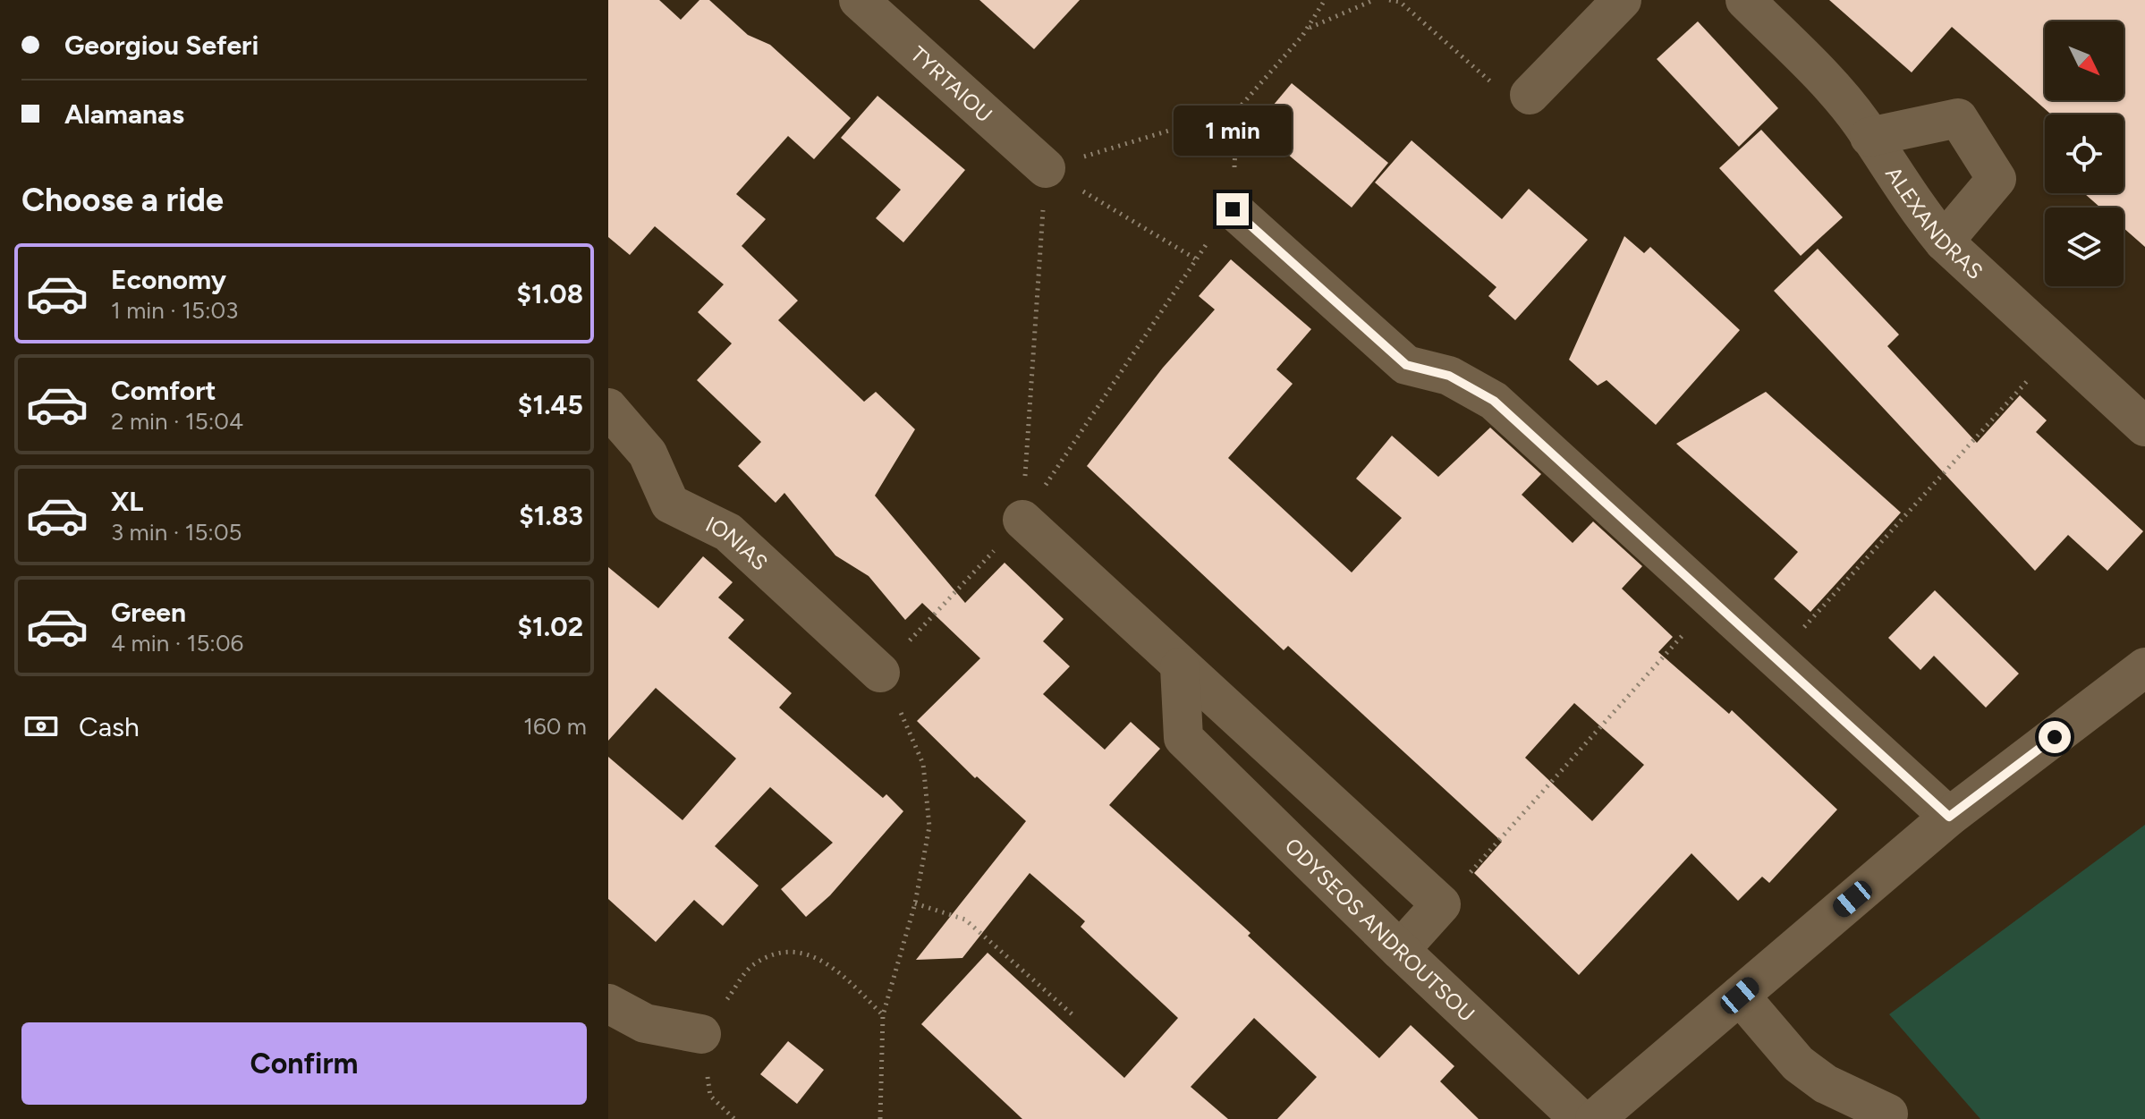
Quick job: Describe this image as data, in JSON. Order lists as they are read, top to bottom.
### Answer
{
  "streets": {
    "street": [
      "TYRTAIOU",
      "ALEXANDRAS",
      "IONIAS",
      "ODYSEOS ANDROUTSOU"
    ]
  },
  "north": "bottom right",
  "page": {
    "banner": ["Georgiou Seferi", "Alamanas"],
    "bubble": "1 min",
    "heading": "Choose a ride",
    "list": [
      {
        "name": "Economy",
        "note": "1 min · 15:03",
        "value": "$1.08"
      },
      {
        "name": "Comfort",
        "note": "2 min · 15:04",
        "value": "$1.45"
      },
      {
        "name": "XL",
        "note": "3 min · 15:05",
        "value": "$1.83"
      },
      {
        "name": "Green",
        "note": "4 min · 15:06",
        "value": "$1.02"
      }
    ],
    "pay": ["Cash", "160 m"],
    "buttons": "Confirm"
  }
}
